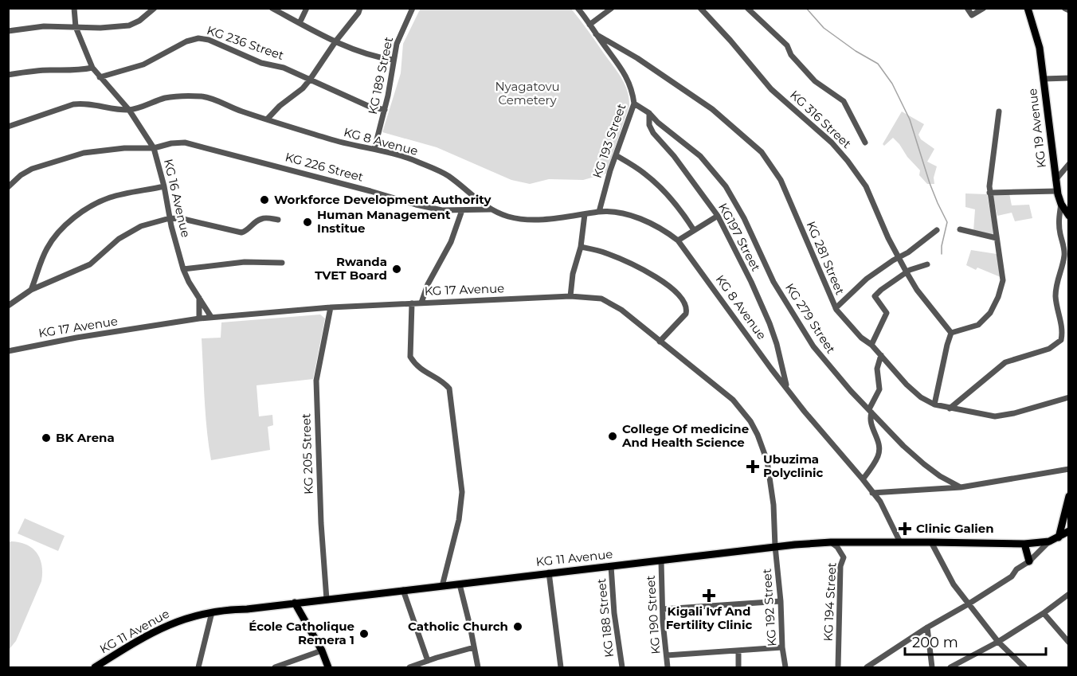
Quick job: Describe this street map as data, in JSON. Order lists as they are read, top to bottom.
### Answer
{
  "streets": {
    "main road": ["KG 19 Avenue", "KG 11 Avenue"],
    "street": [
      "KG 236 Street",
      "KG 189 Street",
      "KG 316 Street",
      "KG 193 Street",
      "KG 8 Avenue",
      "KG 226 Street",
      "KG 16 Avenue",
      "KG197 Street",
      "KG 281 Street",
      "KG 17 Avenue",
      "KG 279 Street",
      "KG 205 Street",
      "KG 194 Street",
      "KG 192 Street",
      "KG 190 Street",
      "KG 188 Street"
    ]
  },
  "crossings": [
    ["KG 236 Street", "KG 189 Street"],
    ["KG 236 Street", "KG 16 Avenue"],
    ["KG 189 Street", "KG 8 Avenue"],
    ["KG 193 Street", "KG 8 Avenue"],
    ["KG 193 Street", "KG 281 Street"],
    ["KG 193 Street", "KG 279 Street"],
    ["KG 8 Avenue", "KG 226 Street"],
    ["KG 8 Avenue", "KG 16 Avenue"],
    ["KG 8 Avenue", "KG197 Street"],
    ["KG 8 Avenue", "KG 11 Avenue"],
    ["KG 226 Street", "KG 16 Avenue"],
    ["KG 16 Avenue", "KG 17 Avenue"],
    ["KG197 Street", "KG 279 Street"],
    ["KG 17 Avenue", "KG 205 Street"],
    ["KG 17 Avenue", "KG 11 Avenue"],
    ["KG 17 Avenue", "KG 192 Street"],
    ["KG 205 Street", "KG 11 Avenue"],
    ["KG 11 Avenue", "KG 194 Street"],
    ["KG 11 Avenue", "KG 192 Street"],
    ["KG 11 Avenue", "KG 190 Street"],
    ["KG 11 Avenue", "KG 188 Street"]
  ],
  "parks": ["Nyagatovu Cemetery"],
  "places": {
    "other": [
      "Workforce Development Authority",
      "Human Management Institue",
      "Rwanda TVET Board",
      "College Of medicine And Health Science",
      "BK Arena",
      "Catholic Church",
      "École Catholique Remera 1"
    ],
    "health": ["Ubuzima Polyclinic", "Clinic Galien", "Kigali Ivf And Fertility Clinic"]
  },
  "scale_bar": "200 m"
}
